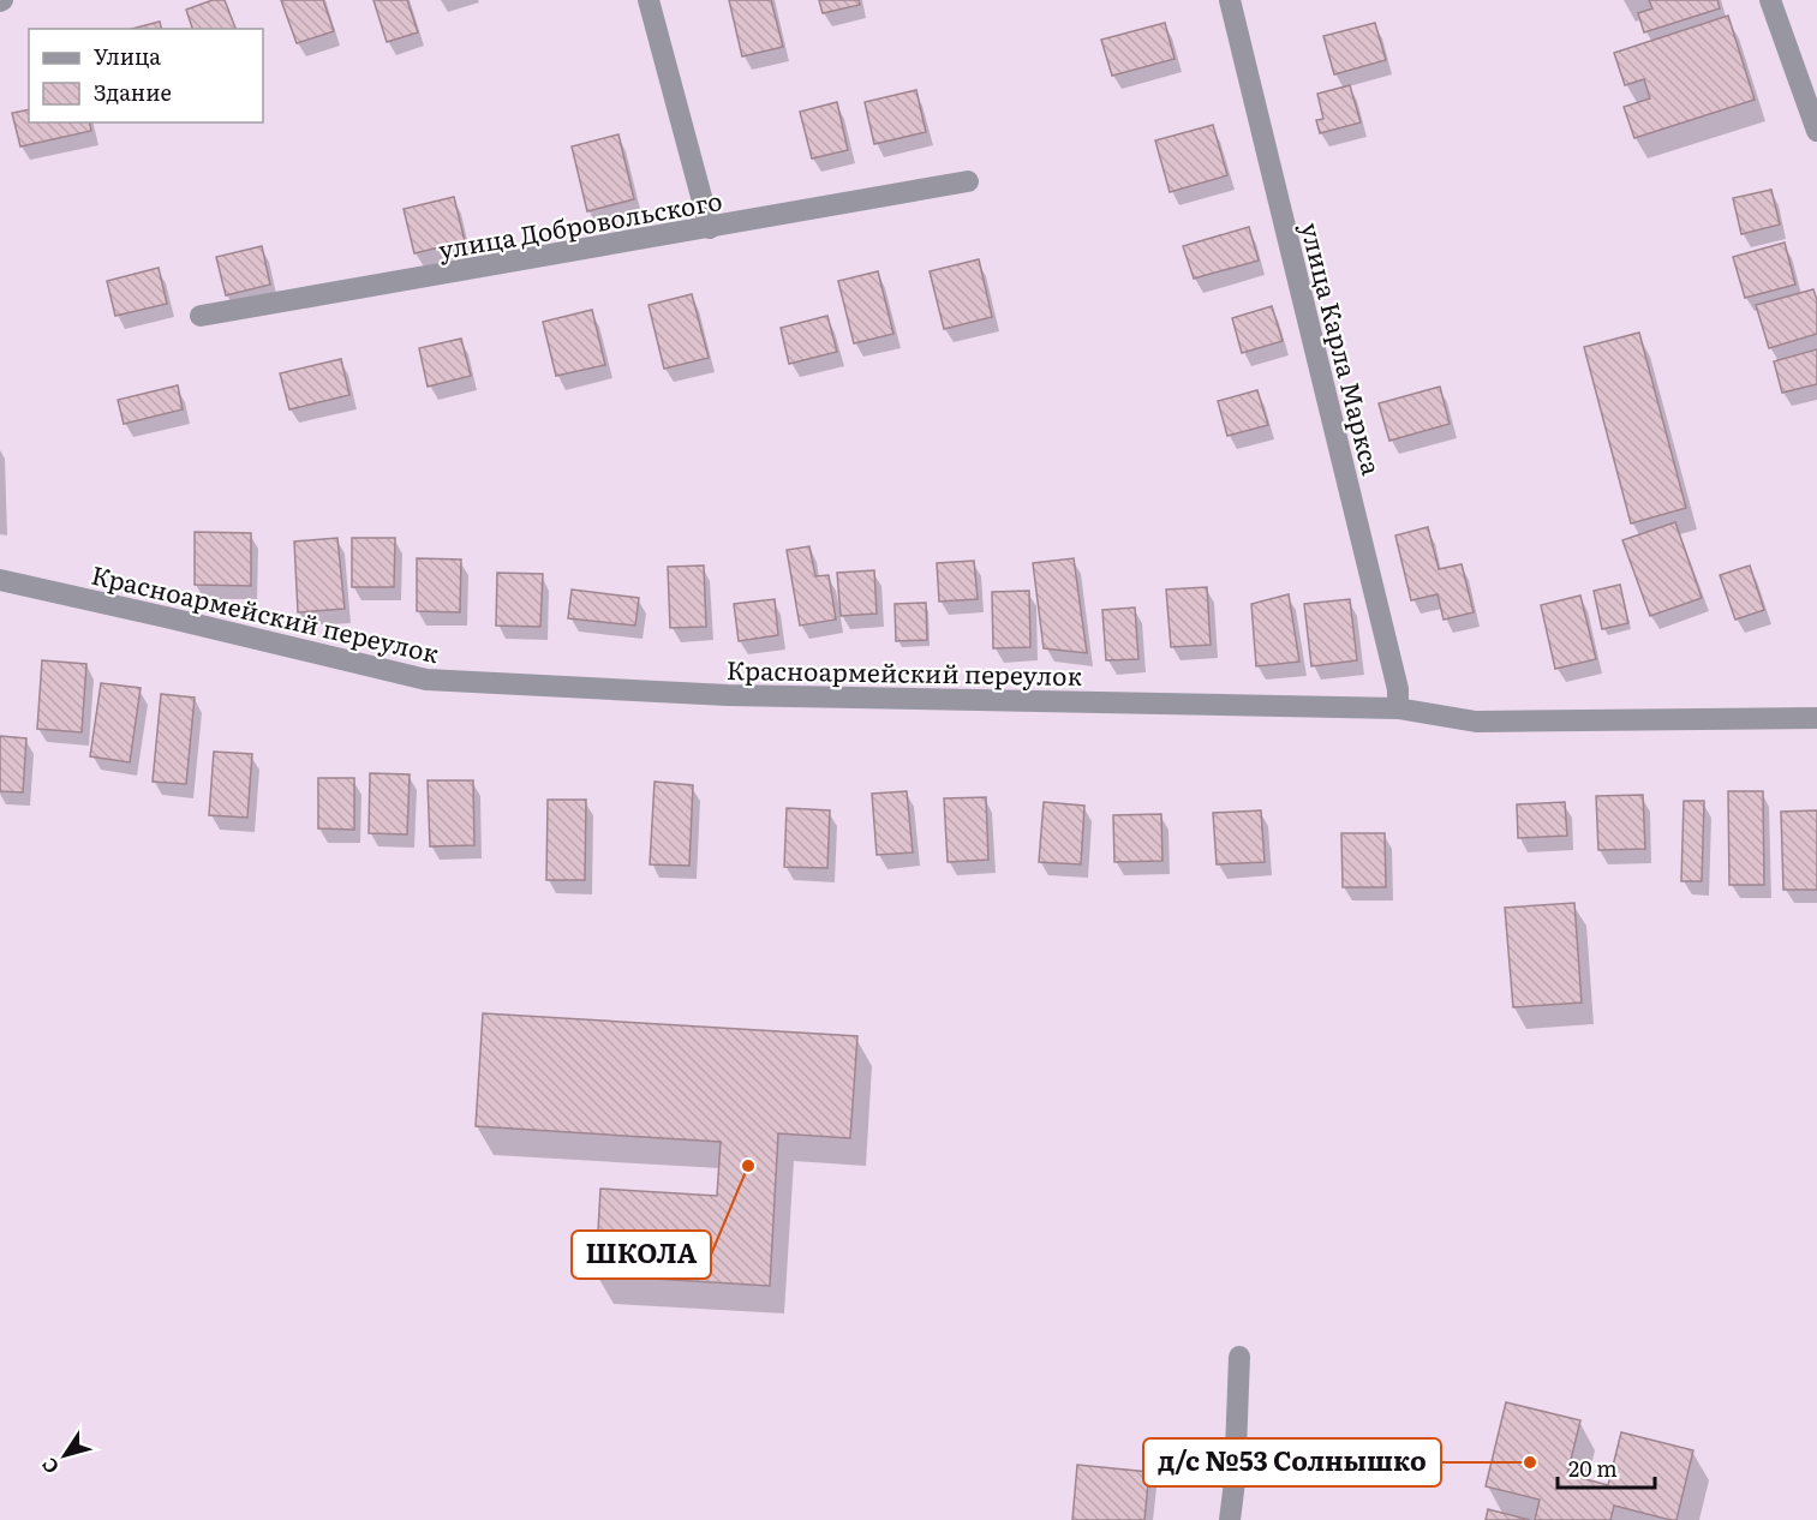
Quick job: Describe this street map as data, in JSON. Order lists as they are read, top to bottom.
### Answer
{
  "streets": {
    "street": ["улица Добровольского", "улица Карла Маркса", "Красноармейский переулок"]
  },
  "crossings": [
    ["улица Карла Маркса", "Красноармейский переулок"]
  ],
  "places": ["ШКОЛА", "д/с №53 Солнышко"],
  "legend": ["Улица", "Здание"],
  "scale_bar": "20 m",
  "north": "bottom left"
}
